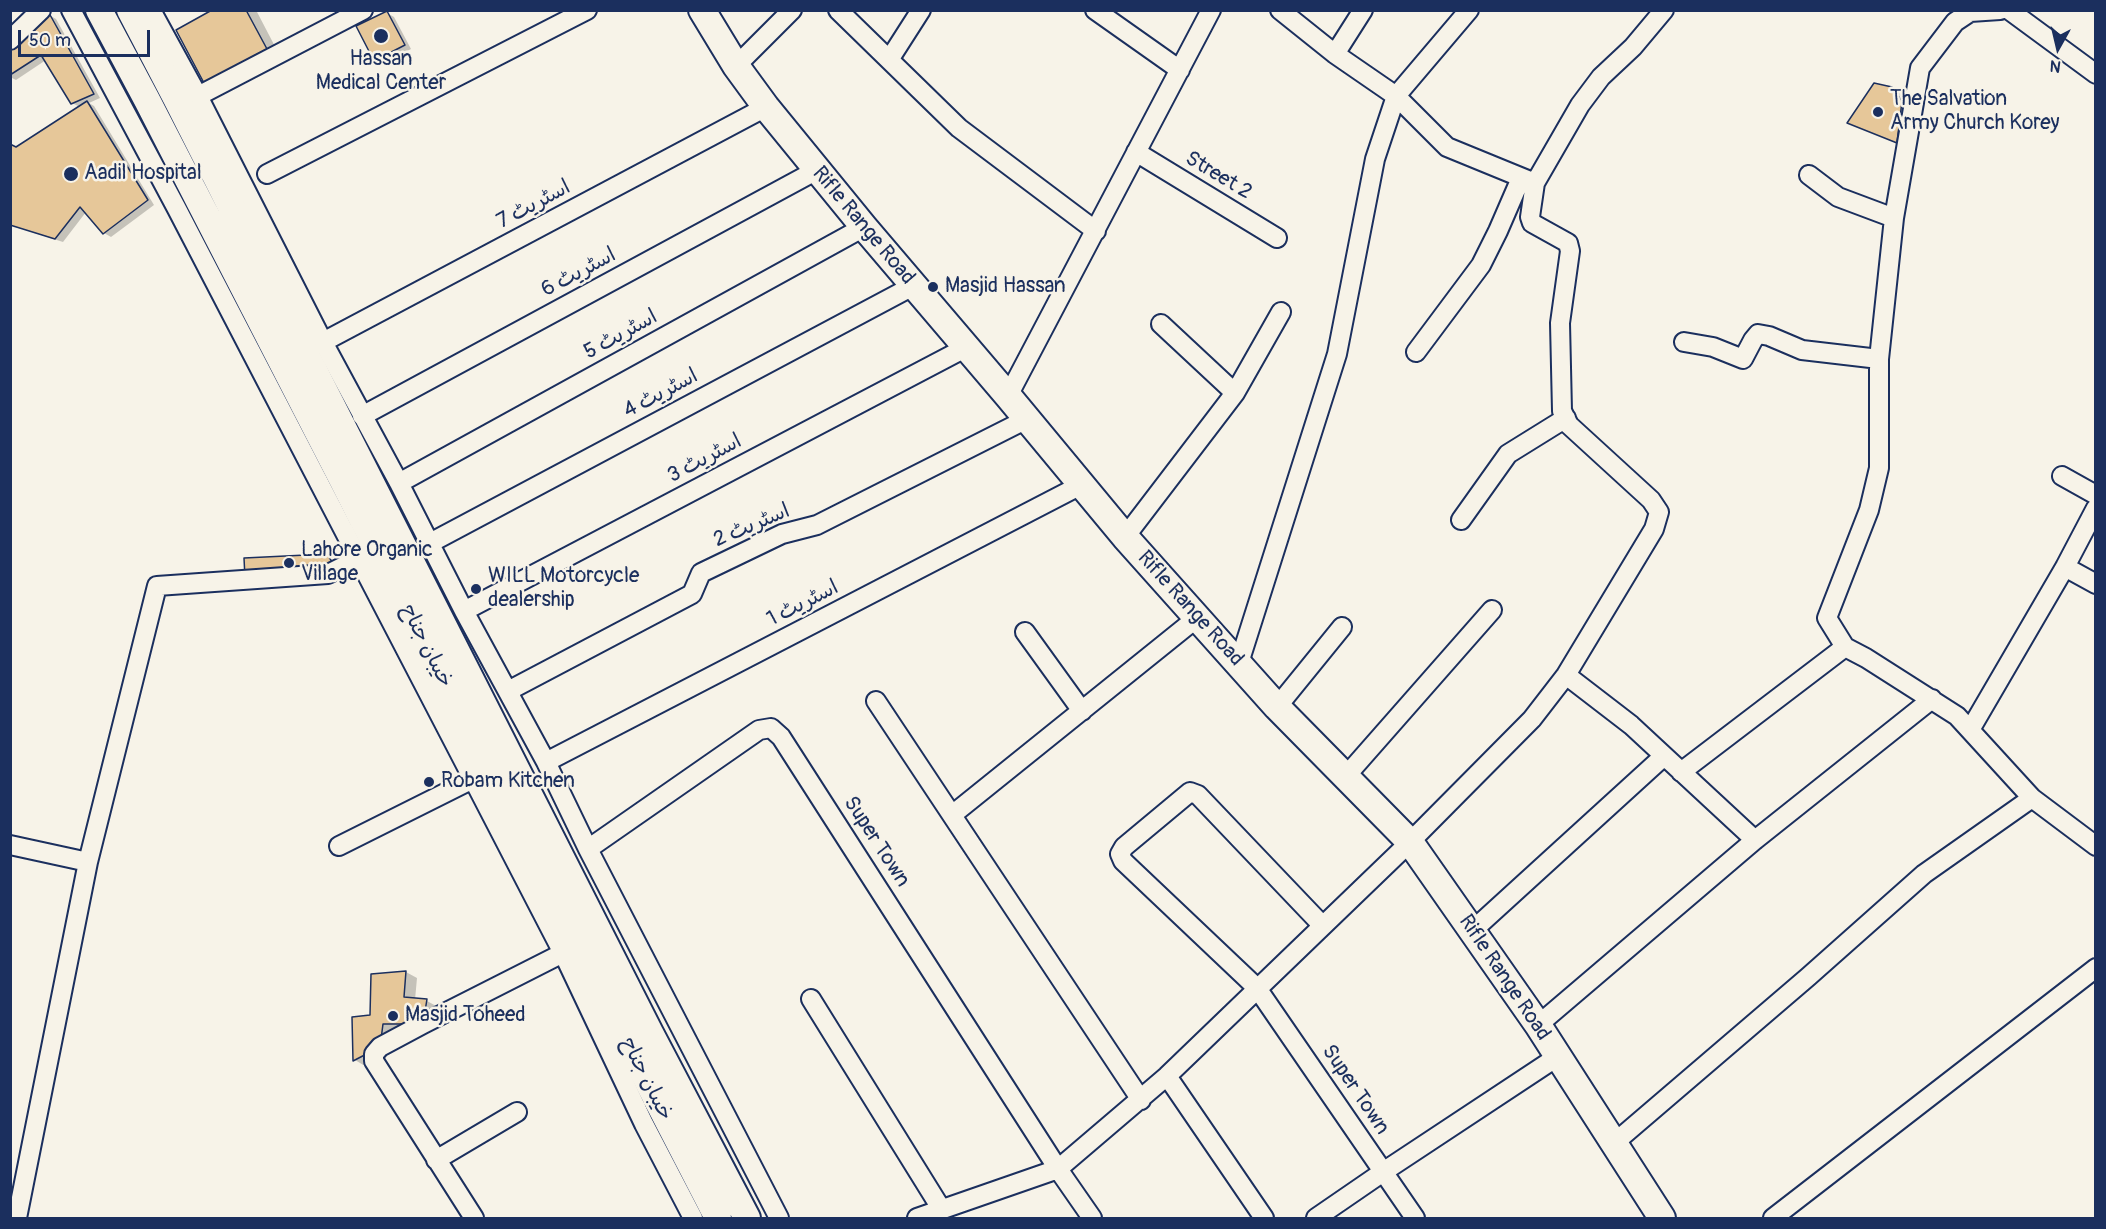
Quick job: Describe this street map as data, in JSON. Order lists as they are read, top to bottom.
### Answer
{
  "streets": {
    "main road": ["Rifle Range Road", "خیبان جناح"],
    "street": [
      "Street 2",
      "اسٹریٹ 7",
      "اسٹریٹ 6",
      "اسٹریٹ 5",
      "اسٹریٹ 4",
      "اسٹریٹ 3",
      "اسٹریٹ 2",
      "اسٹریٹ 1",
      "Super Town"
    ]
  },
  "crossings": [
    ["اسٹریٹ 7", "Rifle Range Road"],
    ["Rifle Range Road", "اسٹریٹ 6"],
    ["Rifle Range Road", "اسٹریٹ 5"],
    ["Rifle Range Road", "اسٹریٹ 4"],
    ["Rifle Range Road", "اسٹریٹ 3"],
    ["Rifle Range Road", "اسٹریٹ 2"],
    ["Rifle Range Road", "اسٹریٹ 1"]
  ],
  "places": [
    "Hassan Medical Center",
    "The Salvation Army Church Korey",
    "Aadil Hospital",
    "Masjid Hassan",
    "Lahore Organic Village",
    "WILL Motorcycle dealership",
    "Robam Kitchen",
    "Masjid Toheed"
  ],
  "scale_bar": "50 m",
  "north": "bottom"
}
